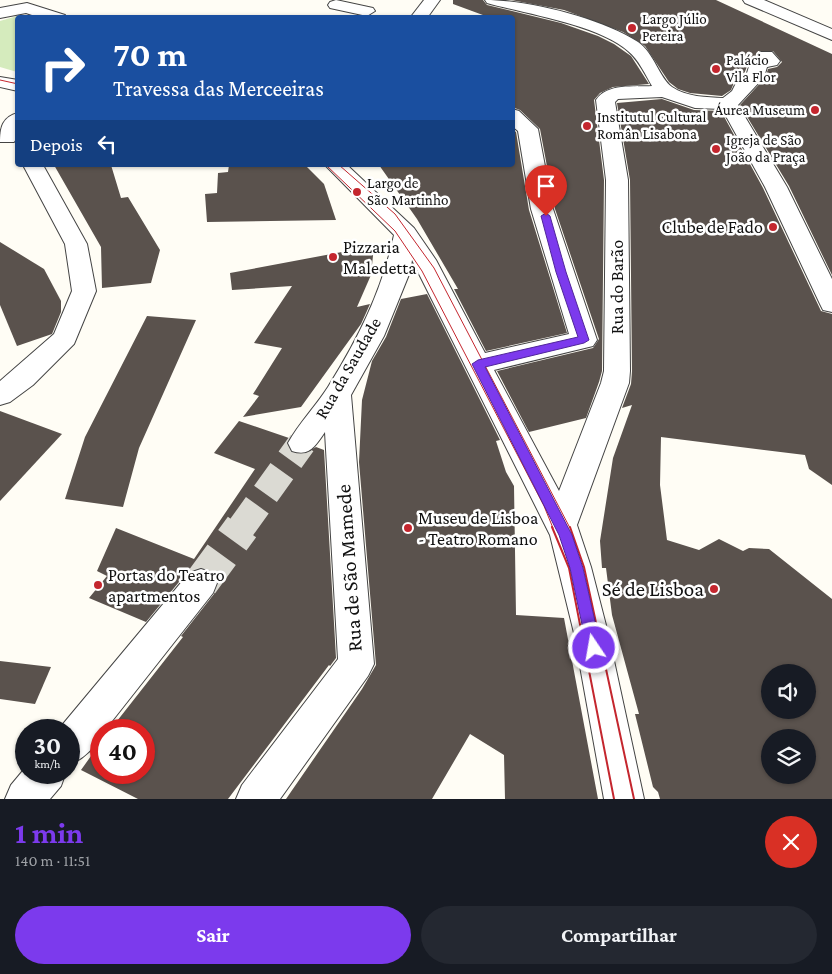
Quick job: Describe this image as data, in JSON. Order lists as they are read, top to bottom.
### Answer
{
  "streets": {
    "street": ["Rua do Barão", "Rua da Saudade", "Rua de São Mamede"]
  },
  "crossings": [
    ["Rua da Saudade", "Rua de São Mamede"]
  ],
  "places": [
    "Largo Júlio Pereira",
    "Palácio Vila Flor",
    "Áurea Museum",
    "Institutul Cultural Român Lisabona",
    "Igreja de São João da Praça",
    "Largo de São Martinho",
    "Clube de Fado",
    "Pizzaria Maledetta",
    "Museu de Lisboa - Teatro Romano",
    "Portas do Teatro apartmentos",
    "Sé de Lisboa"
  ],
  "page": {
    "turn": ["70 m", "Travessa das Merceeiras"],
    "then": "Depois",
    "speed": "30 km/h",
    "limit": "40",
    "heading": ["1 min", "140 m · 11:51"],
    "buttons": ["Sair", "Compartilhar"]
  }
}
